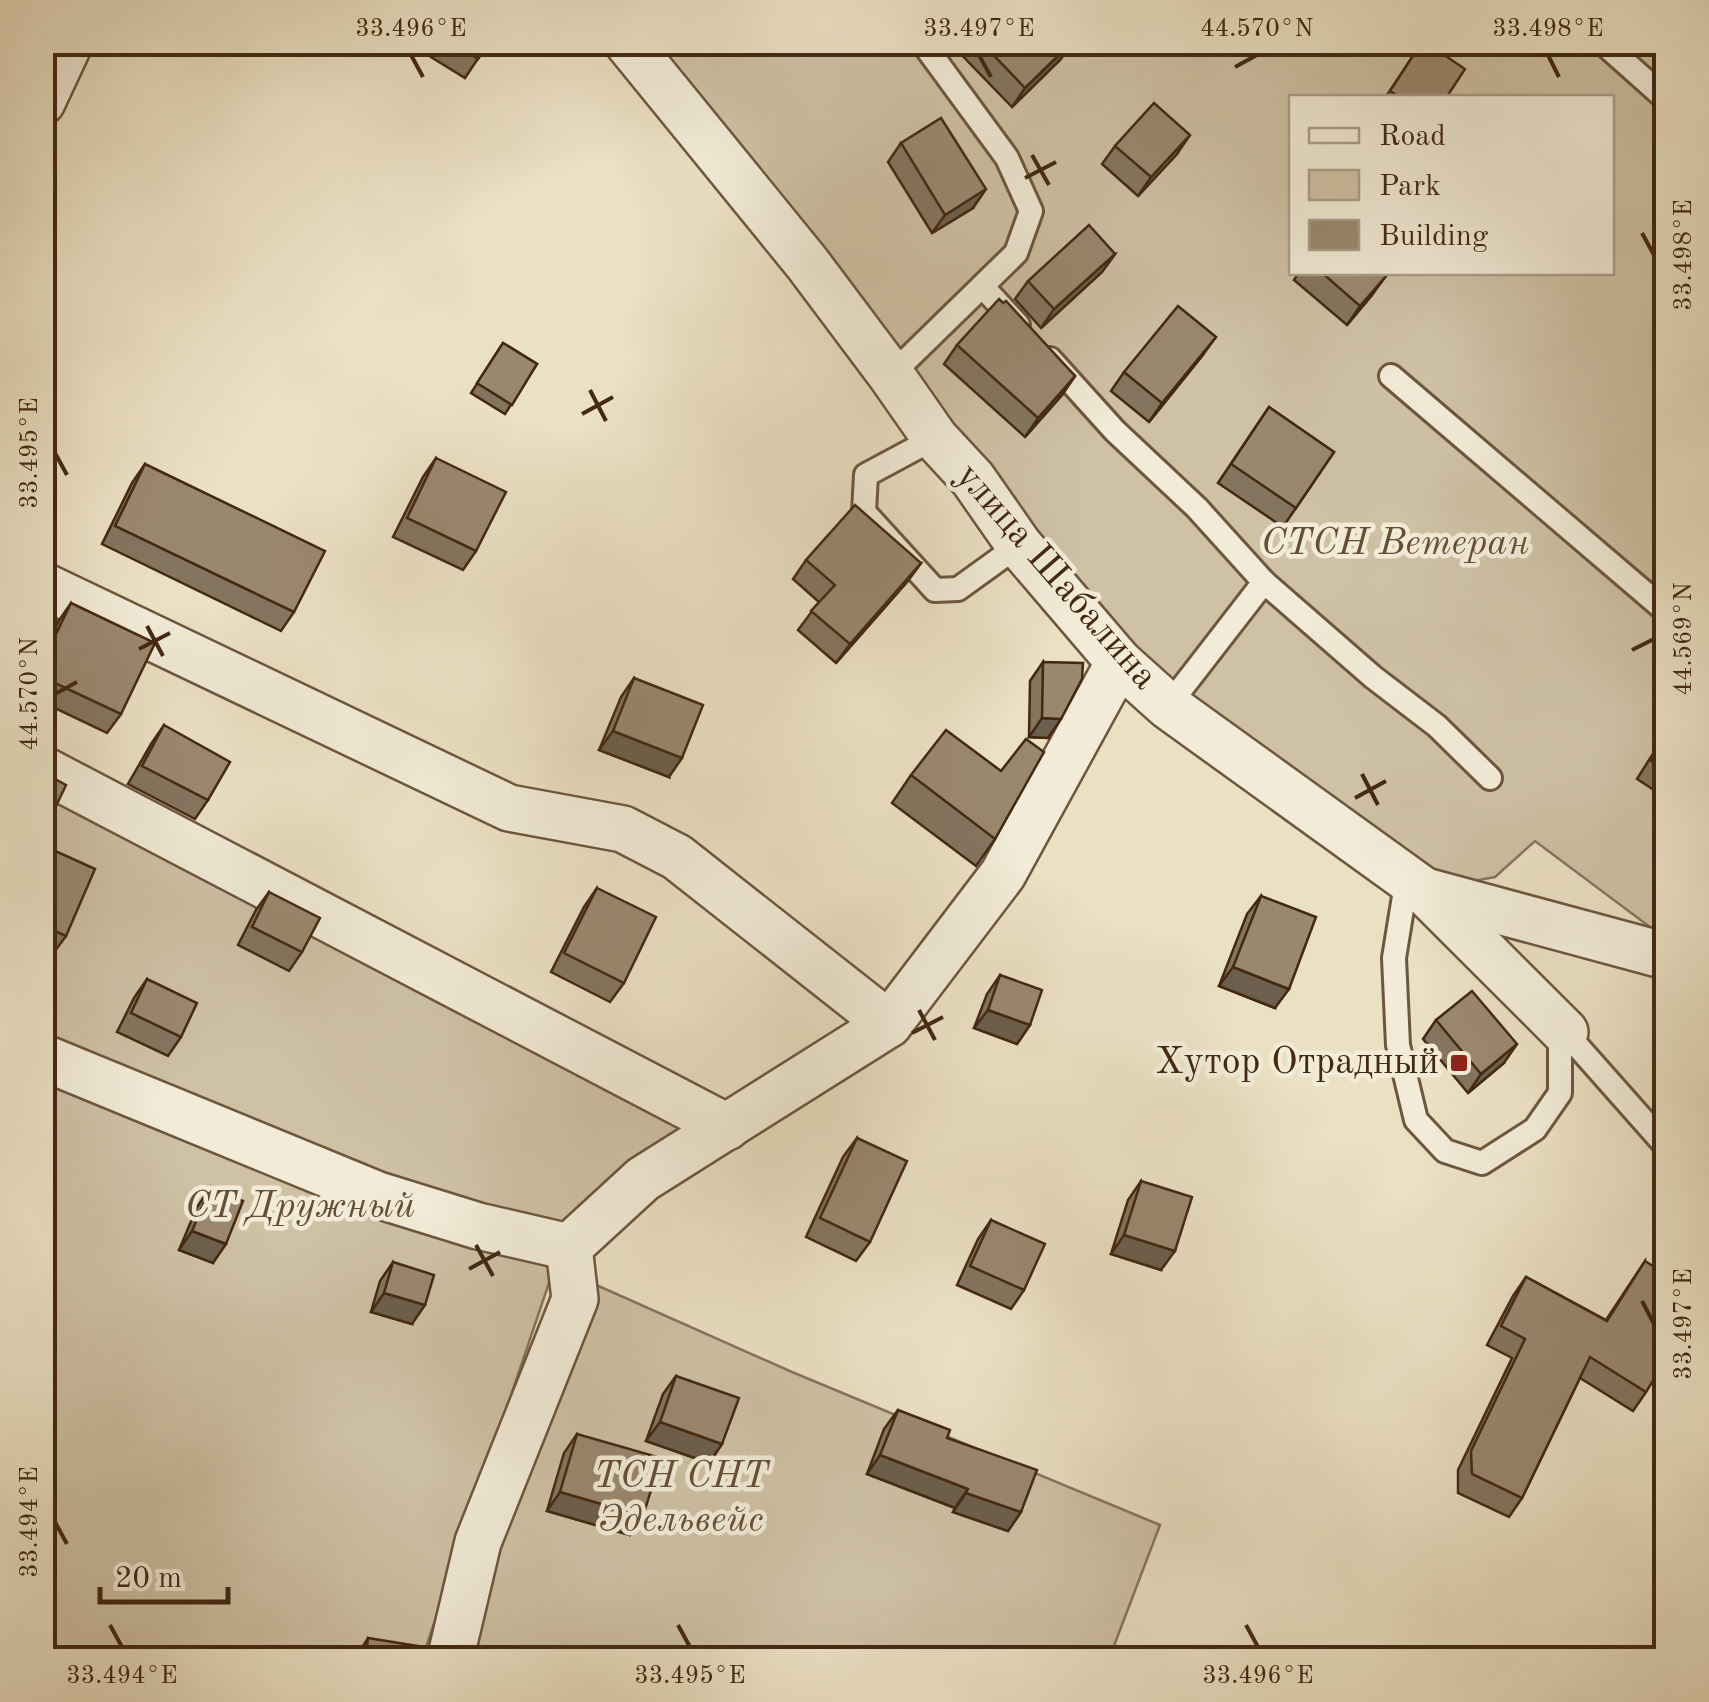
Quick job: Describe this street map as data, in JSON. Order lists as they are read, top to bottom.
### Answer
{
  "streets": {
    "street": ["улица Шабалина"]
  },
  "parks": ["СТСН Ветеран", "СТ Дружный", "ТСН СНТ Эдельвейс"],
  "places": {
    "transit": ["Хутор Отрадный"]
  },
  "legend": ["Road", "Park", "Building"],
  "scale_bar": "20 m",
  "coordinates": [
    "33.496°E",
    "33.497°E",
    "44.570°N",
    "33.498°E",
    "33.495°E",
    "44.569°N",
    "33.494°E"
  ]
}
